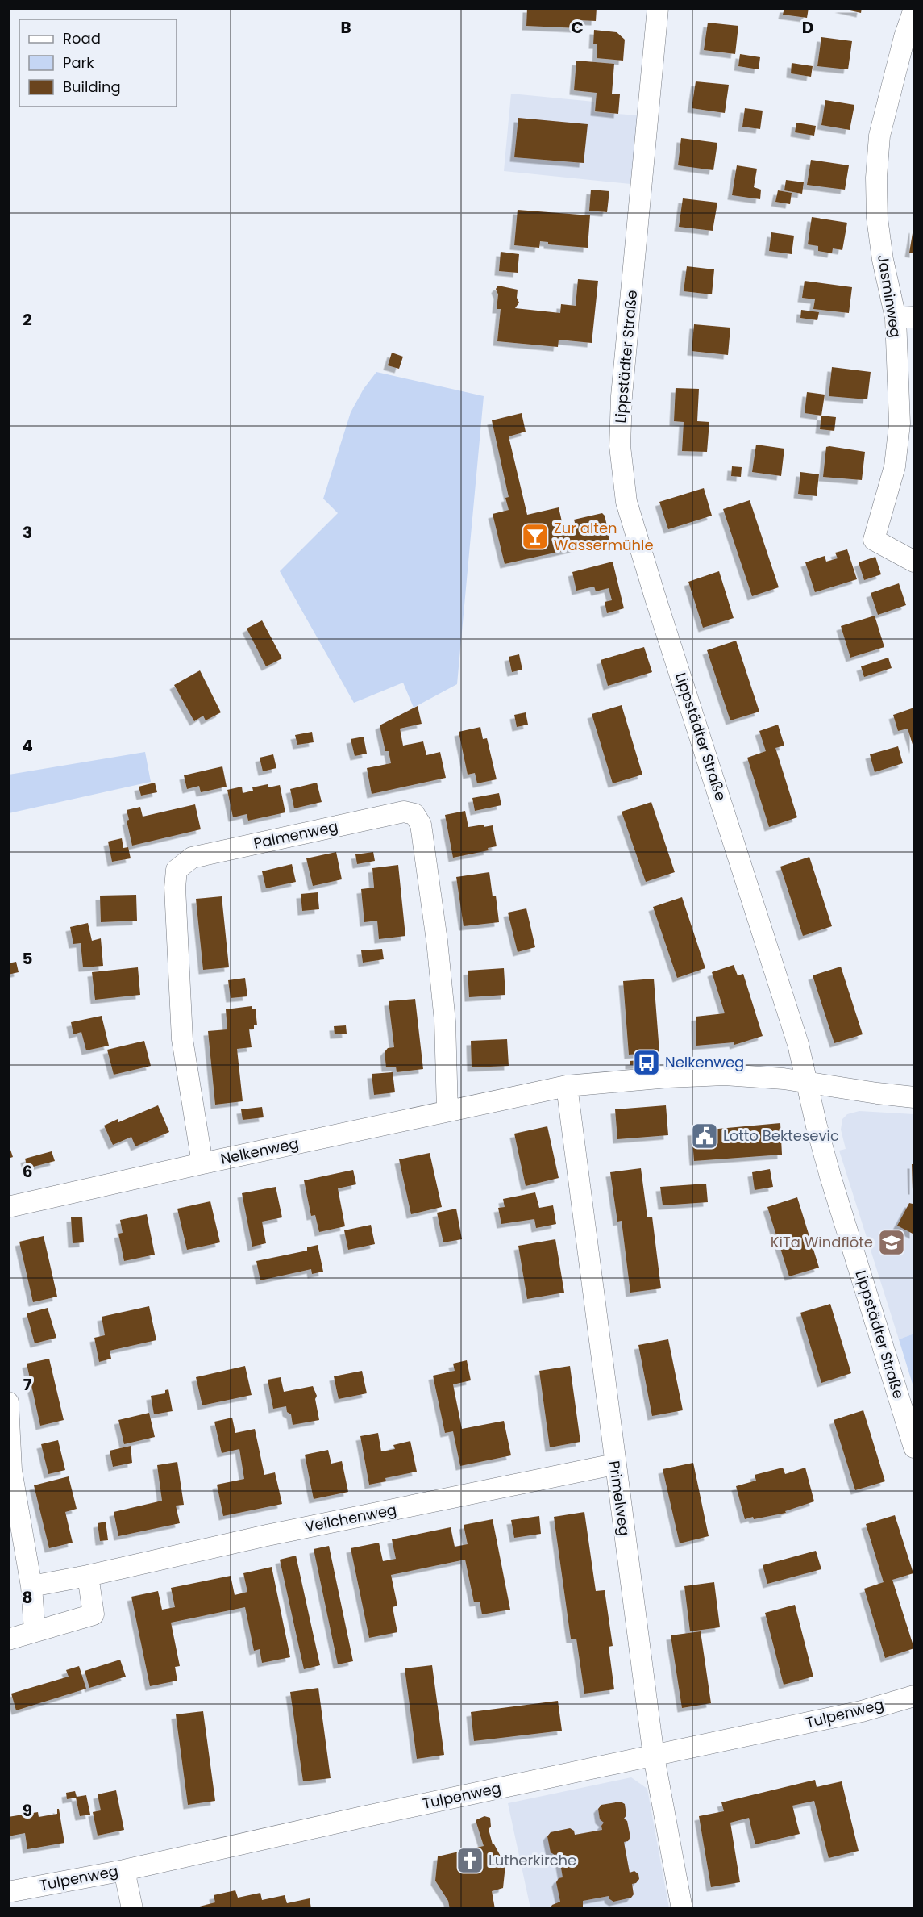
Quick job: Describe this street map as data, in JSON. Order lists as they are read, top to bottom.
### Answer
{
  "streets": {
    "street": [
      "Jasminweg",
      "Lippstädter Straße",
      "Palmenweg",
      "Nelkenweg",
      "Primelweg",
      "Veilchenweg",
      "Tulpenweg"
    ]
  },
  "crossings": [
    ["Lippstädter Straße", "Nelkenweg"],
    ["Palmenweg", "Nelkenweg"],
    ["Nelkenweg", "Primelweg"],
    ["Primelweg", "Veilchenweg"],
    ["Primelweg", "Tulpenweg"]
  ],
  "places": {
    "bar": ["Zur alten Wassermühle"],
    "bus stop": ["Nelkenweg"],
    "public building": ["Lotto Bektesevic"],
    "school or university": ["KiTa Windflöte"],
    "church": ["Lutherkirche"]
  },
  "legend": ["Road", "Park", "Building"],
  "grid": {
    "columns": ["B", "C", "D"],
    "rows": [
      "2",
      "3",
      "4",
      "5",
      "6",
      "7",
      "8",
      "9"
    ]
  }
}
